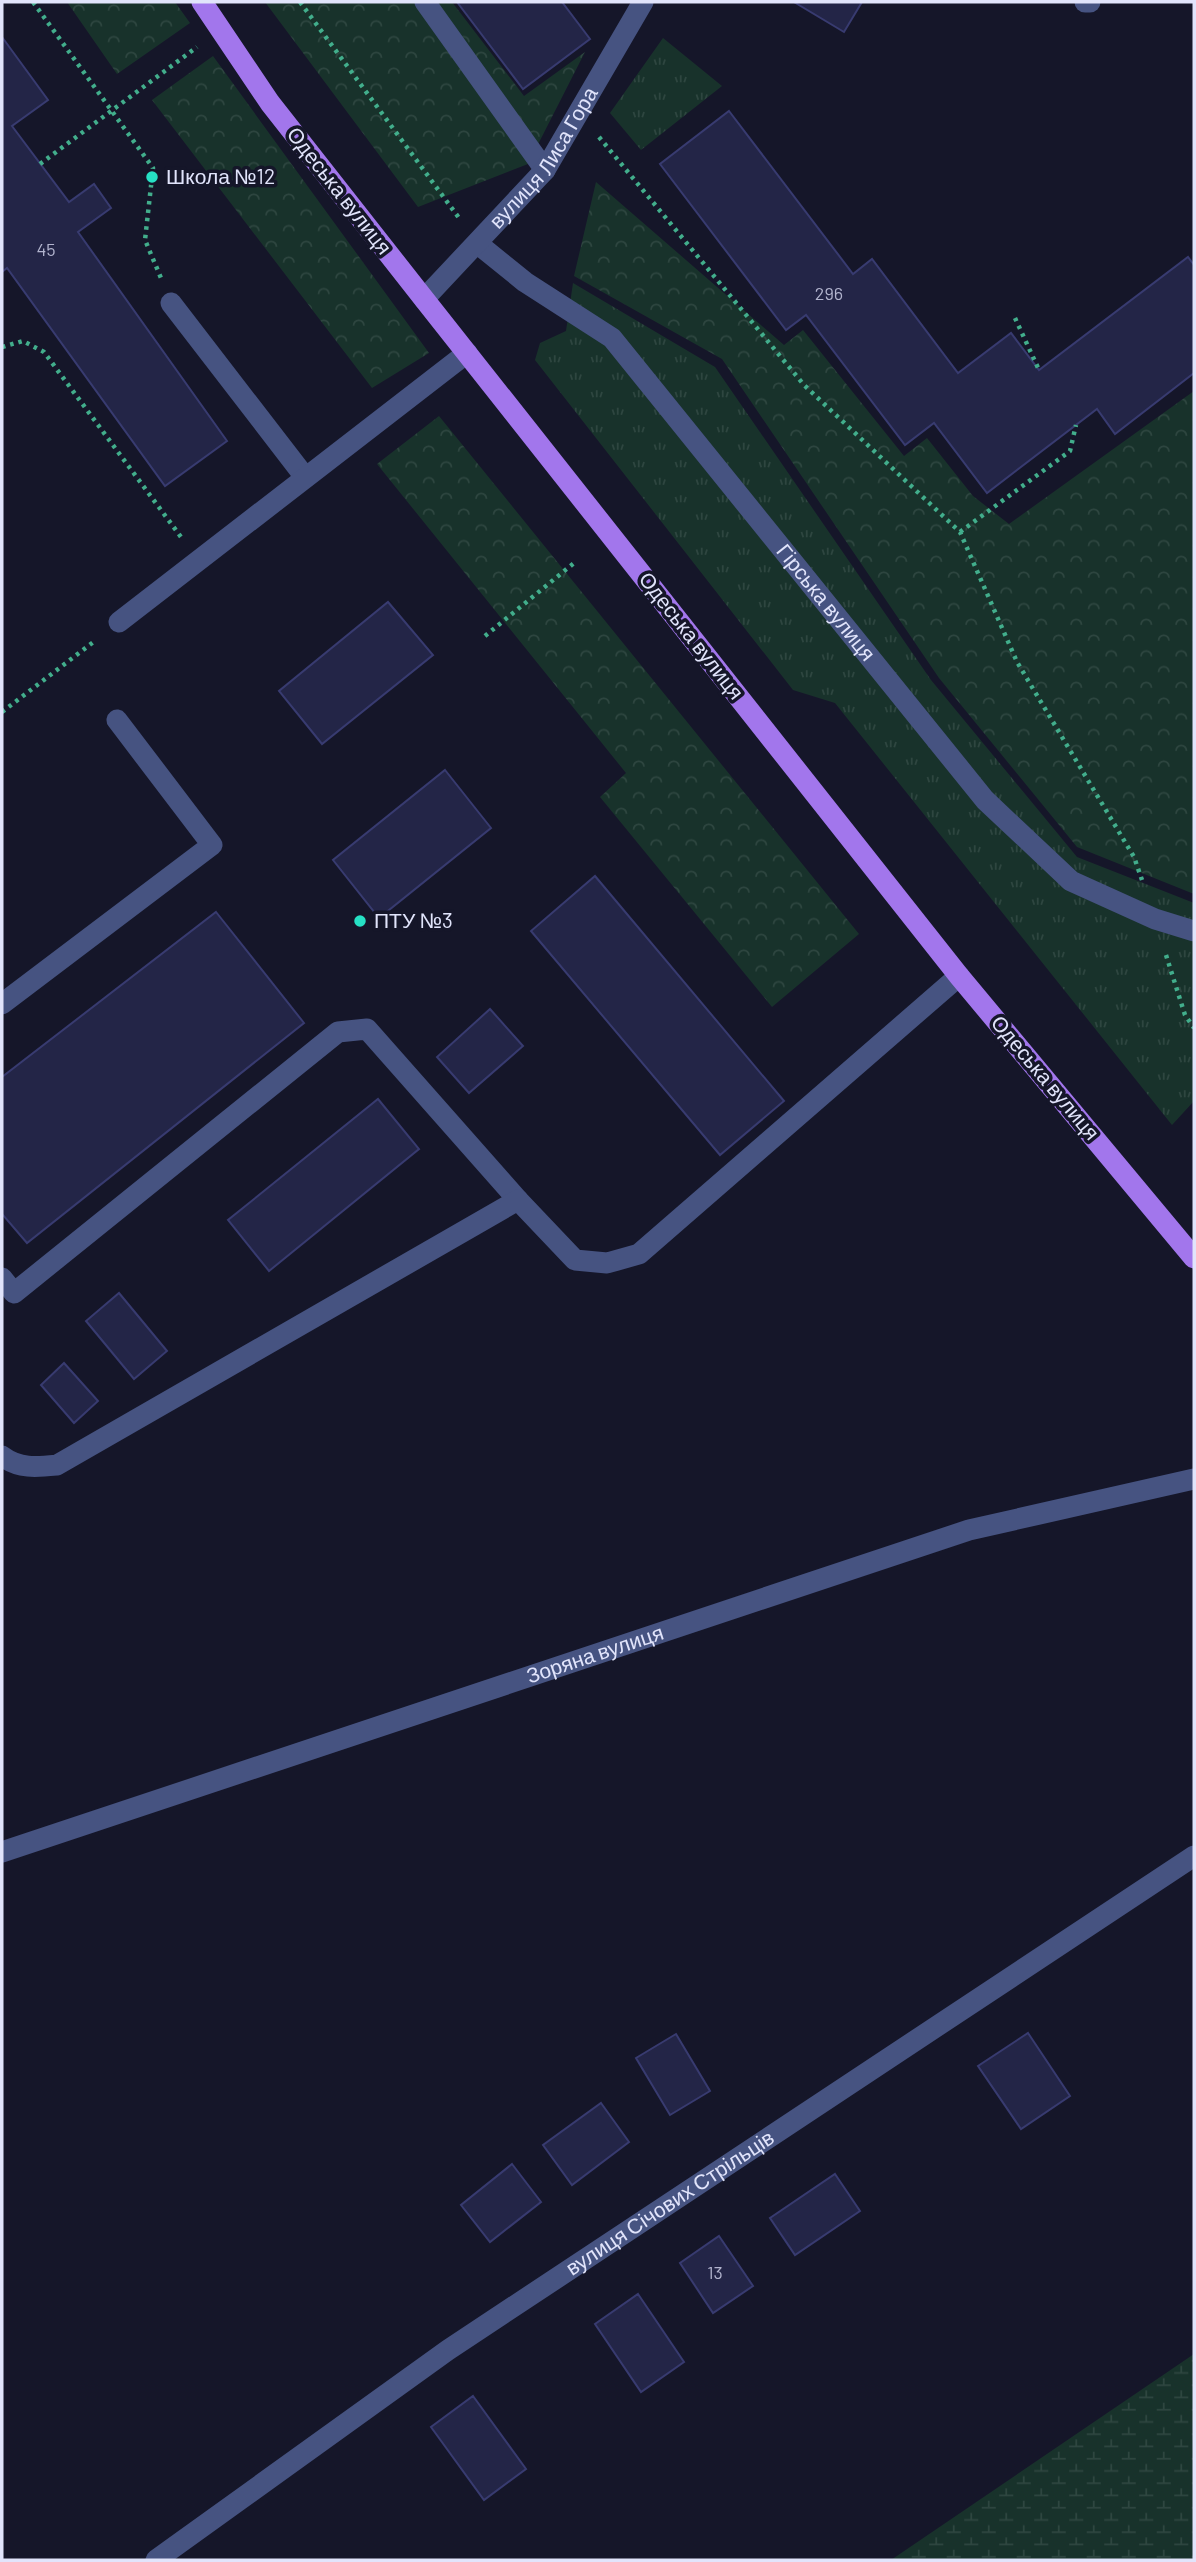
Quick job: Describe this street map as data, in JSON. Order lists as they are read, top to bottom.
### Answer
{
  "streets": {
    "main road": ["Одеська вулиця"],
    "street": [
      "вулиця Лиса Гора",
      "Гірська вулиця",
      "Зоряна вулиця",
      "вулиця Січових Стрільців"
    ]
  },
  "crossings": [
    ["вулиця Лиса Гора", "Одеська вулиця"],
    ["вулиця Лиса Гора", "Гірська вулиця"]
  ],
  "places": ["Школа №12", "ПТУ №3"],
  "house_numbers": ["45", "296", "13"]
}
